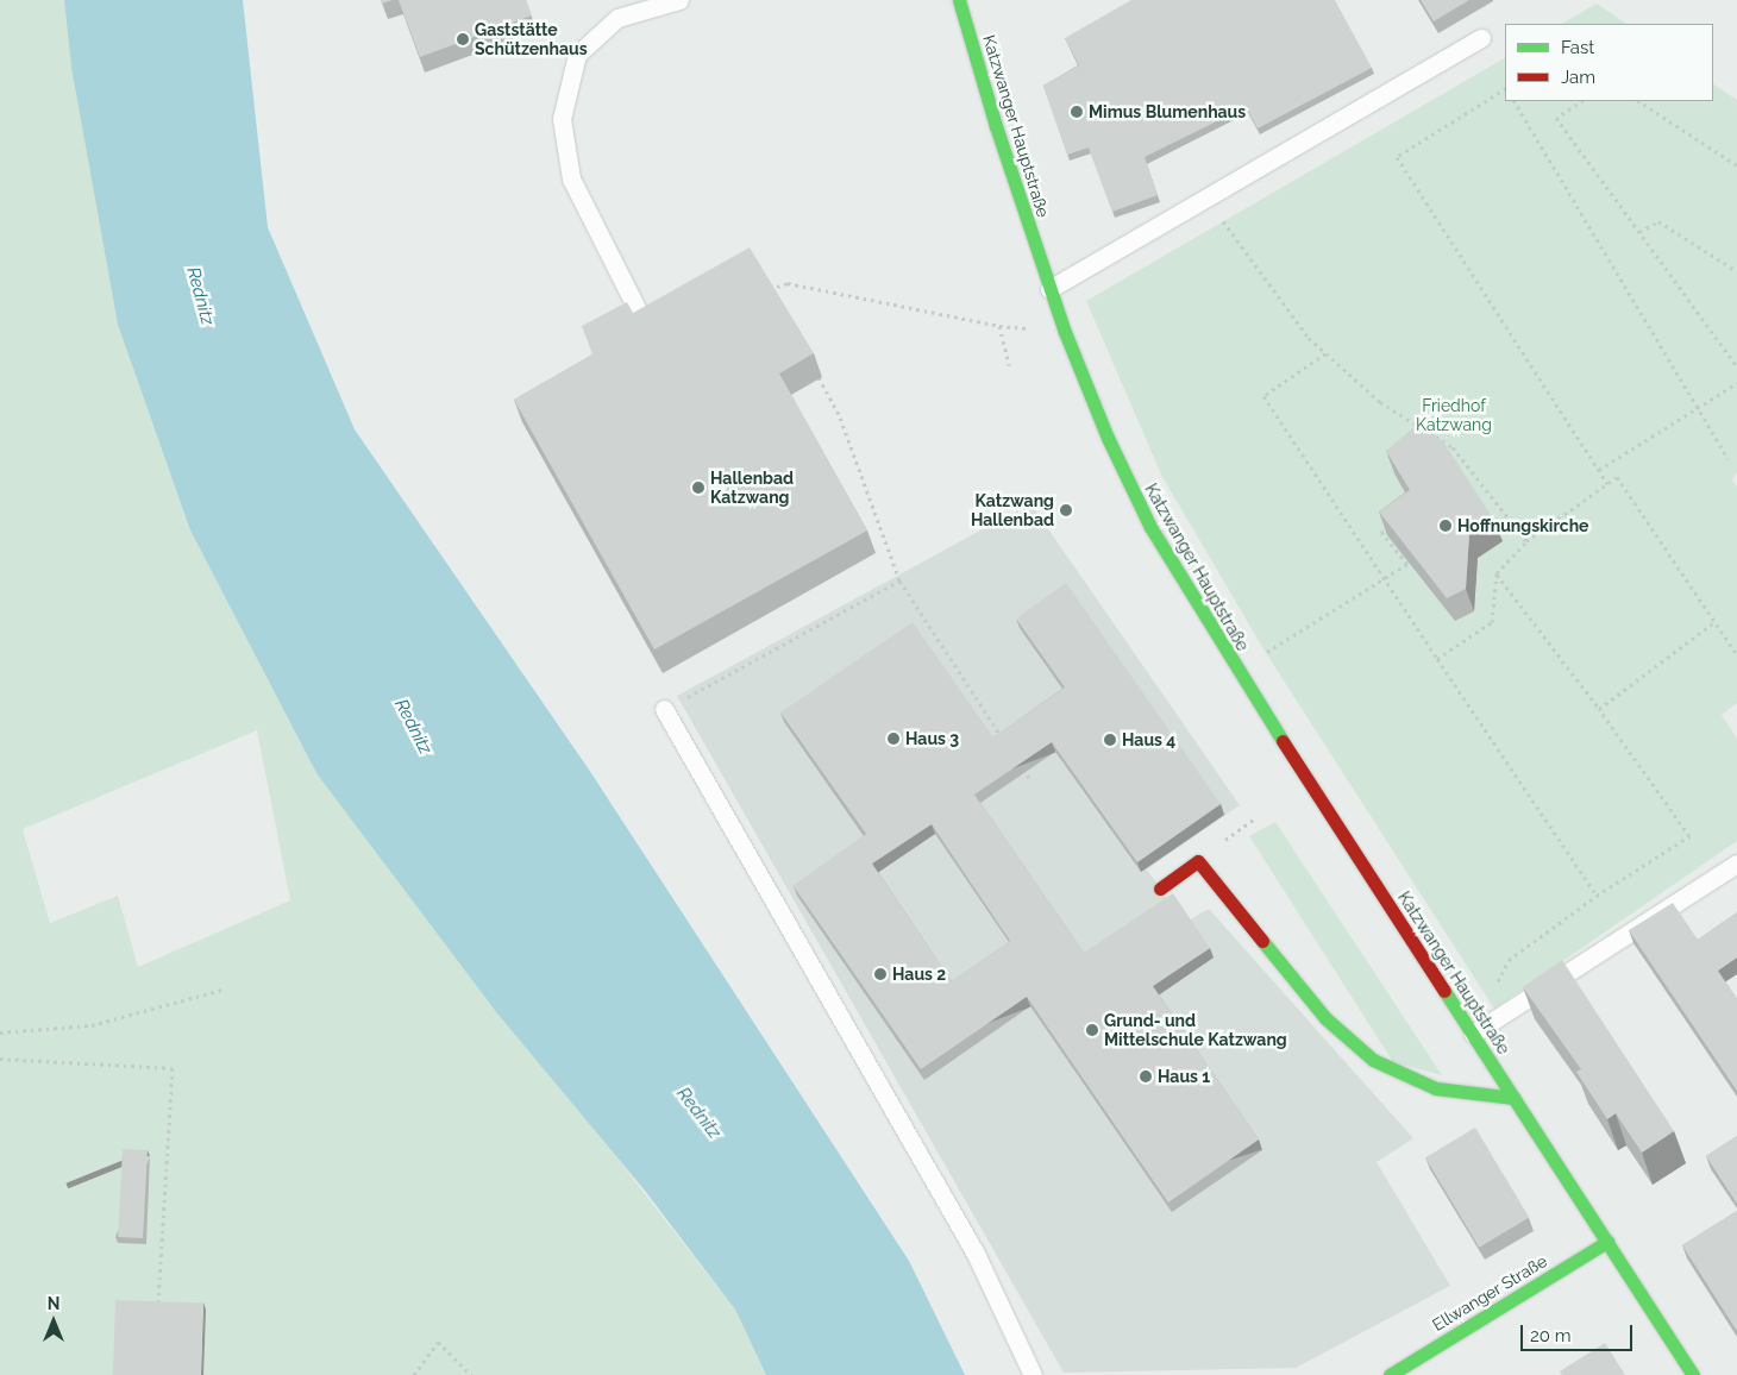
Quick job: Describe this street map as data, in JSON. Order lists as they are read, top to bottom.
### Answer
{
  "streets": {
    "main road": ["Katzwanger Hauptstraße", "Ellwanger Straße"]
  },
  "crossings": [
    ["Katzwanger Hauptstraße", "Ellwanger Straße"]
  ],
  "water": ["Rednitz"],
  "parks": ["Friedhof Katzwang"],
  "places": [
    "Gaststätte Schützenhaus",
    "Mimus Blumenhaus",
    "Hallenbad Katzwang",
    "Katzwang Hallenbad",
    "Hoffnungskirche",
    "Haus 3",
    "Haus 4",
    "Haus 2",
    "Grund- und Mittelschule Katzwang",
    "Haus 1"
  ],
  "legend": ["Fast", "Jam"],
  "scale_bar": "20 m",
  "north": "top"
}
